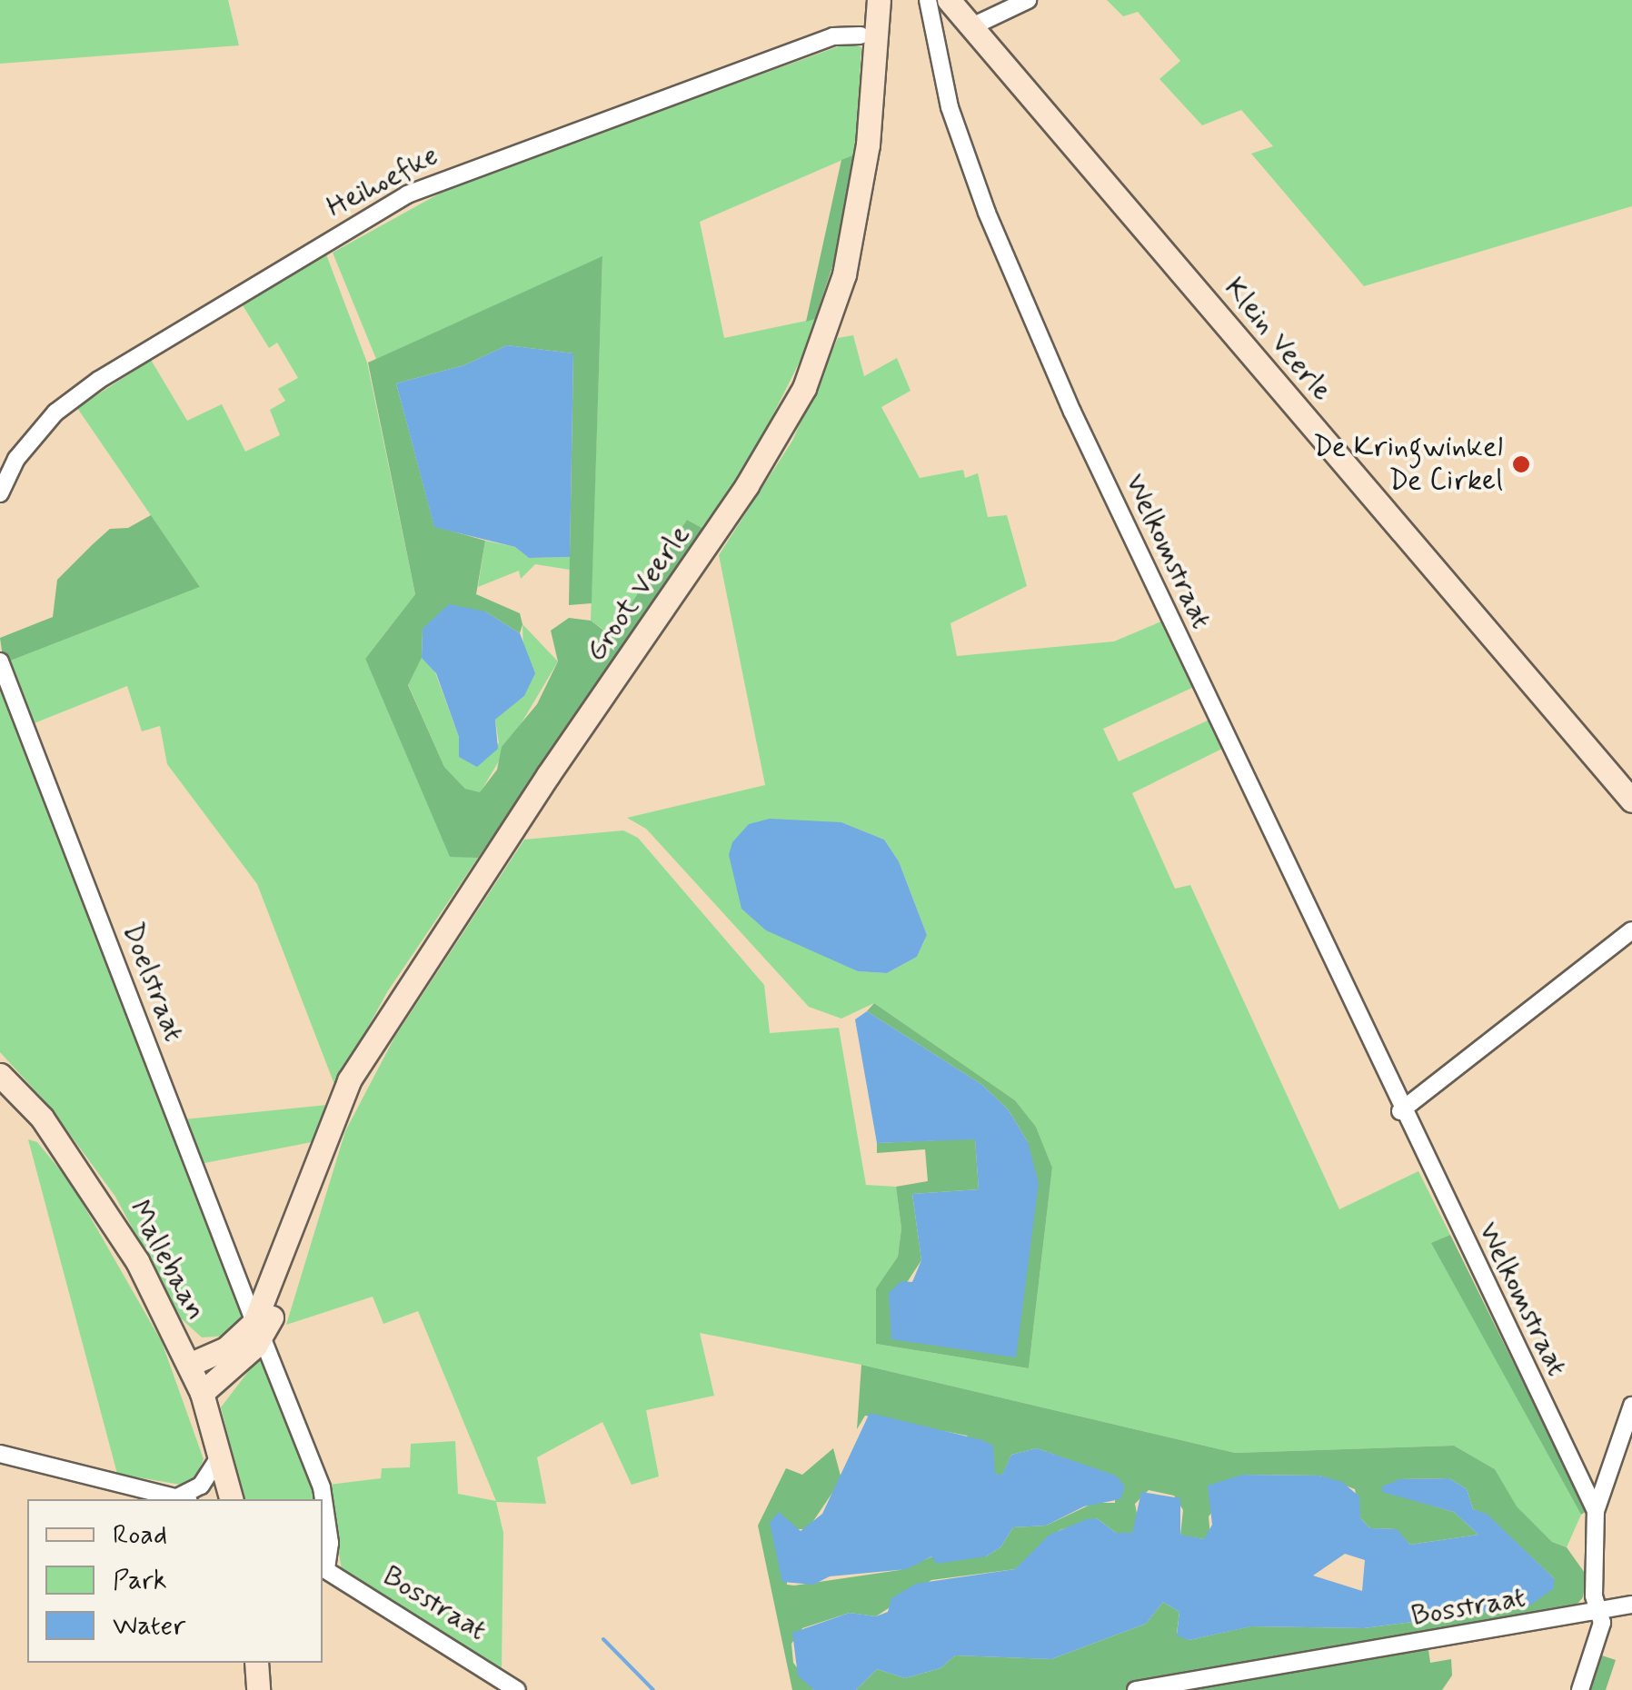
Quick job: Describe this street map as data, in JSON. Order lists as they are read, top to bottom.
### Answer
{
  "streets": {
    "main road": ["Klein Veerle", "Groot Veerle", "Mallebaan"],
    "street": [
      "Heihoefke",
      "Welkomstraat",
      "Doelstraat",
      "Bosstraat"
    ]
  },
  "crossings": [
    ["Groot Veerle", "Doelstraat"],
    ["Groot Veerle", "Mallebaan"],
    ["Doelstraat", "Bosstraat"]
  ],
  "places": ["De Kringwinkel De Cirkel"],
  "legend": ["Road", "Park", "Water"]
}
